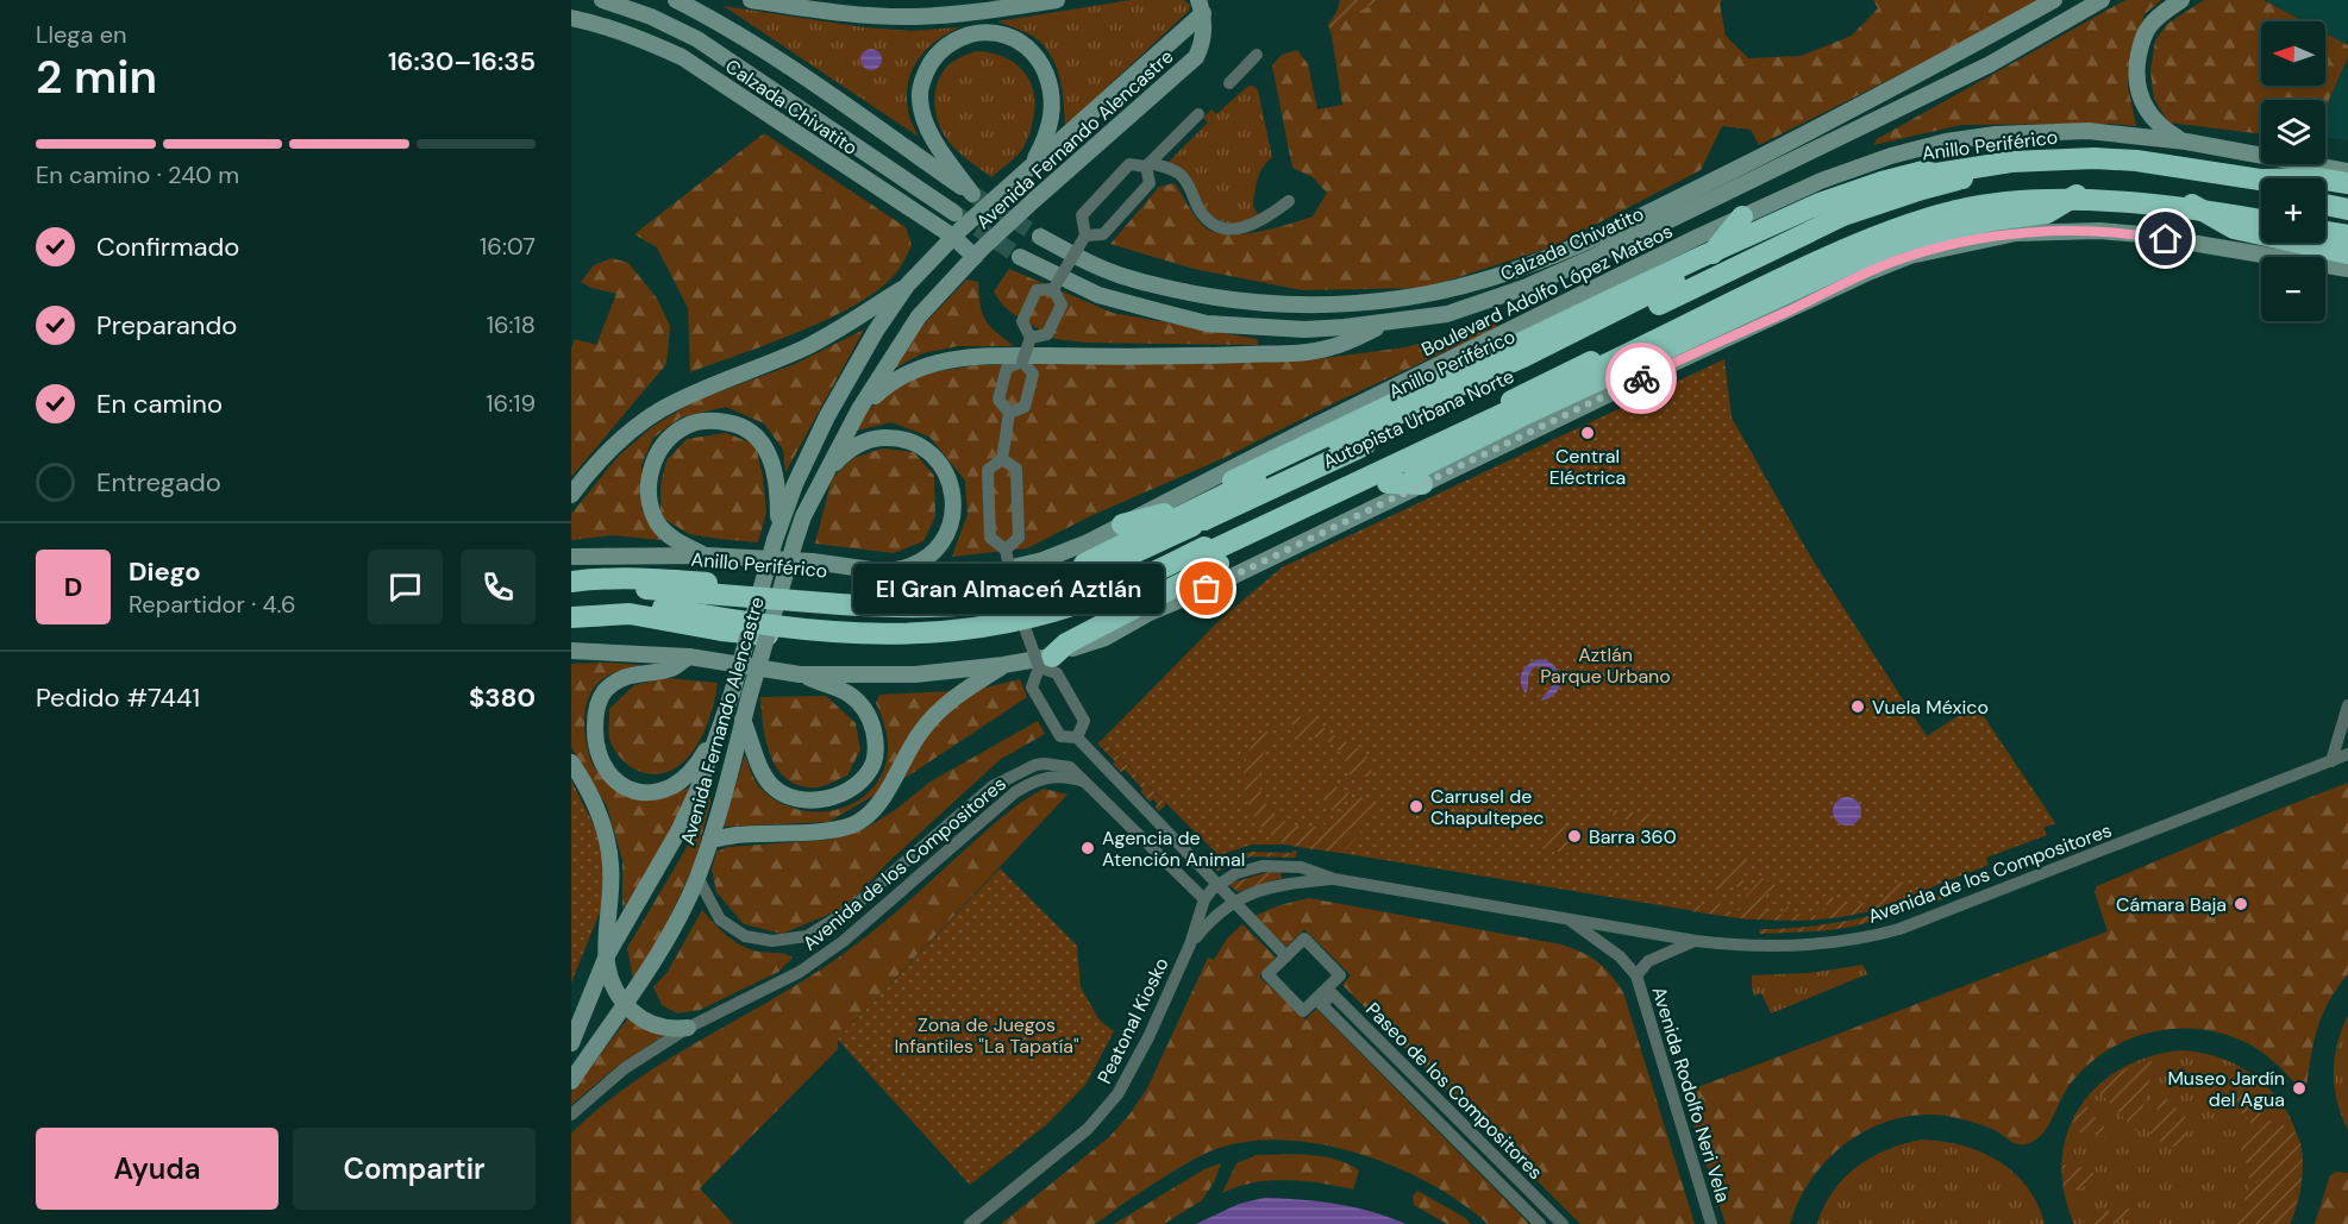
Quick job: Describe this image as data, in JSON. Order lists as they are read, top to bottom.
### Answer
{
  "streets": {
    "highway": ["Anillo Periférico", "Autopista Urbana Norte"],
    "main road": ["Calzada Chivatito", "Avenida Fernando Alencastre", "Boulevard Adolfo López Mateos"],
    "street": [
      "Avenida de los Compositores",
      "Peatonal Kiosko",
      "Paseo de los Compositores",
      "Avenida Rodolfo Neri Vela"
    ]
  },
  "crossings": [
    ["Calzada Chivatito", "Avenida Fernando Alencastre"],
    ["Avenida Fernando Alencastre", "Avenida de los Compositores"],
    ["Anillo Periférico", "Autopista Urbana Norte"],
    ["Avenida de los Compositores", "Peatonal Kiosko"],
    ["Avenida de los Compositores", "Avenida Rodolfo Neri Vela"]
  ],
  "parks": ["Aztlán Parque Urbano", "Zona de Juegos Infantiles \"La Tapatía\""],
  "places": [
    "Central Eléctrica",
    "El Gran Almaceń Aztlán",
    "Vuela México",
    "Carrusel de Chapultepec",
    "Barra 360",
    "Agencia de Atención Animal",
    "Cámara Baja",
    "Museo Jardín del Agua"
  ],
  "north": "left",
  "page": {
    "heading": ["2 min", "Llega en", "16:30–16:35"],
    "panel": [
      "Diego",
      "Repartidor · 4.6",
      "Pedido #7441",
      "$380"
    ],
    "map_buttons": ["+", "−"],
    "bar": "En camino · 240 m",
    "list": [
      ["Confirmado", "16:07"],
      ["Preparando", "16:18"],
      ["En camino", "16:19"],
      "Entregado"
    ],
    "round": "D",
    "bubble": "El Gran Almaceń Aztlán",
    "buttons": ["Ayuda", "Compartir"]
  }
}
